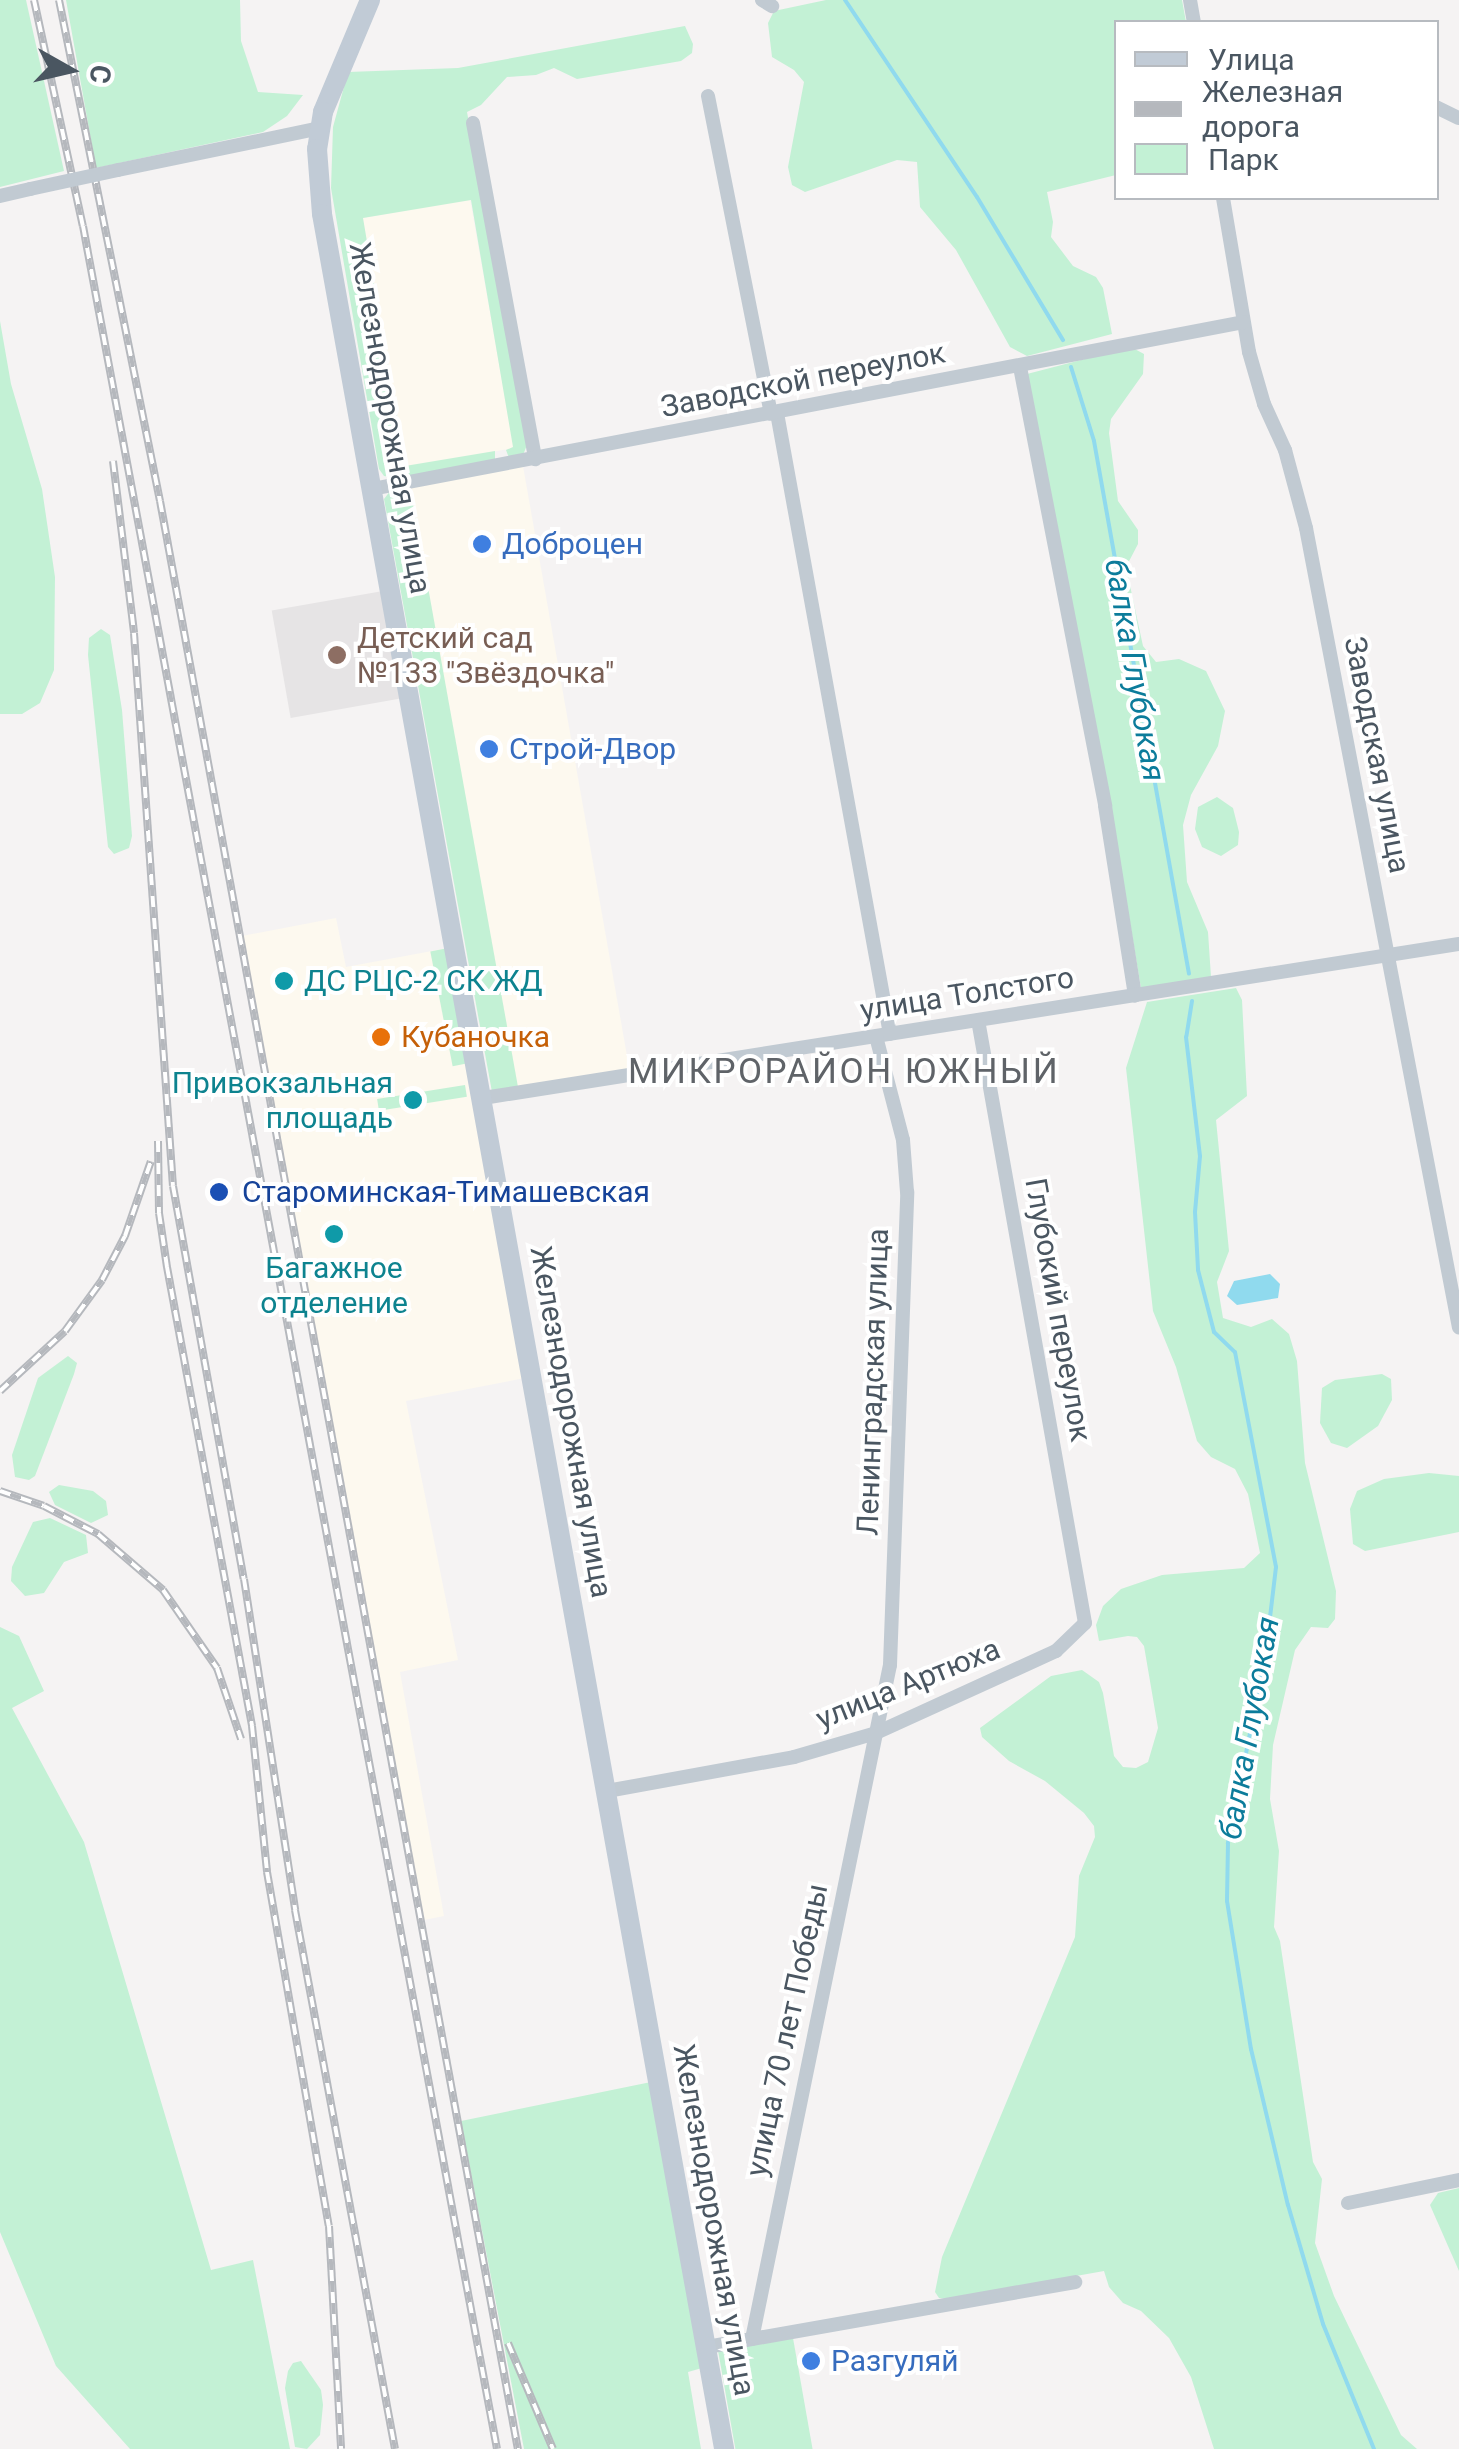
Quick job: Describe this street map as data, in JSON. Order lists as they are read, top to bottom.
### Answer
{
  "streets": {
    "main road": ["Железнодорожная улица"],
    "street": [
      "Заводской переулок",
      "Заводская улица",
      "улица Толстого",
      "Глубокий переулок",
      "Ленинградская улица",
      "улица Артюха",
      "улица 70 лет Победы"
    ]
  },
  "crossings": [
    ["Заводской переулок", "Железнодорожная улица"],
    ["Заводской переулок", "Заводская улица"],
    ["Заводской переулок", "Ленинградская улица"],
    ["Железнодорожная улица", "улица Толстого"],
    ["Железнодорожная улица", "улица Артюха"],
    ["Заводская улица", "улица Толстого"],
    ["улица Толстого", "Глубокий переулок"],
    ["улица Толстого", "Ленинградская улица"],
    ["Глубокий переулок", "улица Артюха"],
    ["Ленинградская улица", "улица Артюха"],
    ["Ленинградская улица", "улица 70 лет Победы"],
    ["улица Артюха", "улица 70 лет Победы"]
  ],
  "districts": ["МИКРОРАЙОН ЮЖНЫЙ"],
  "water": ["балка Глубокая"],
  "places": [
    "Доброцен",
    "Детский сад №133 \"Звёздочка\"",
    "Строй-Двор",
    "ДС РЦС-2 СК ЖД",
    "Кубаночка",
    "Привокзальная площадь",
    "Староминская-Тимашевская",
    "Багажное отделение",
    "Разгуляй"
  ],
  "legend": ["Улица", "Железная дорога", "Парк"],
  "north": "right"
}
